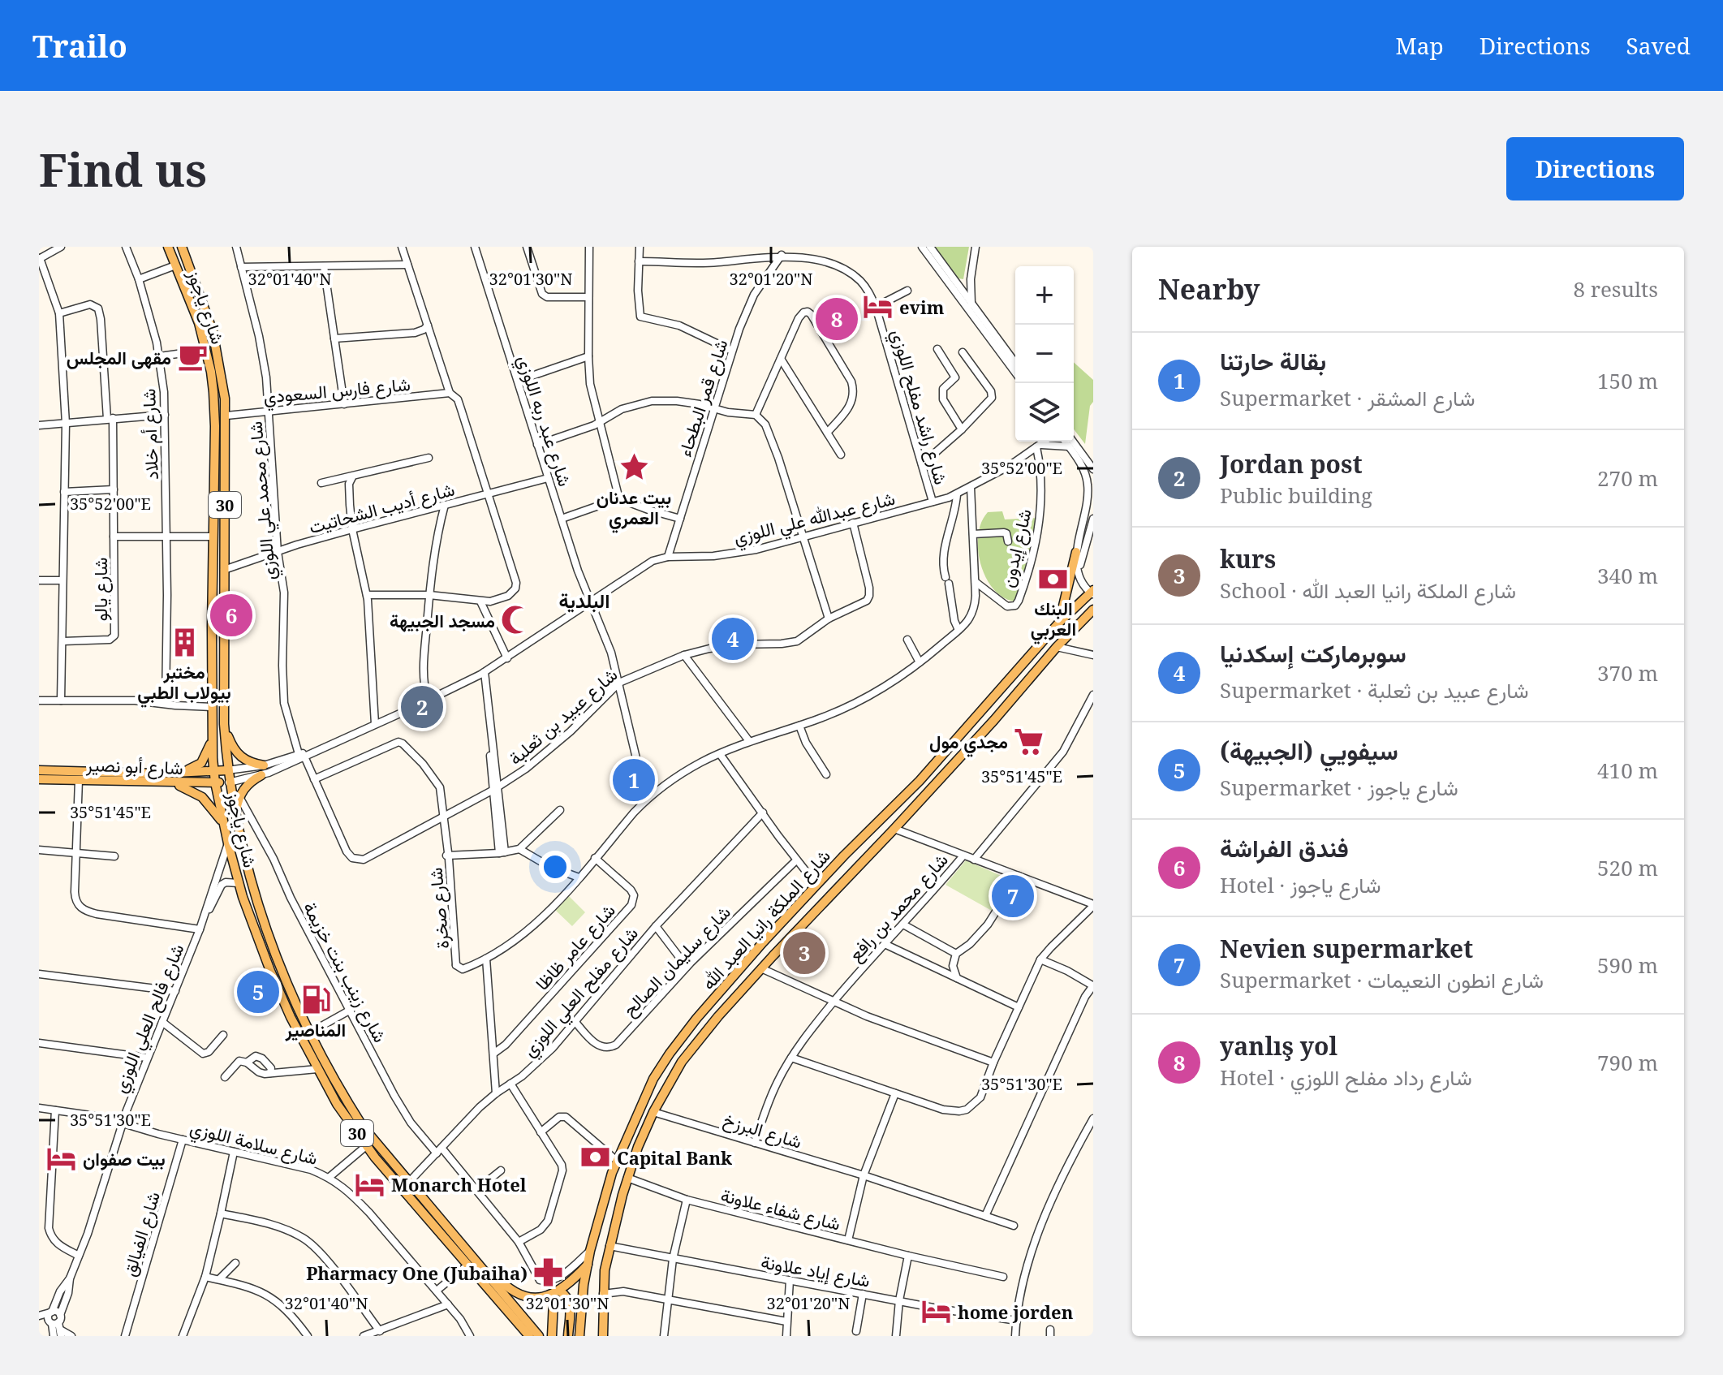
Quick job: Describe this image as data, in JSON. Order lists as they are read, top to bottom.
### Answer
{
  "streets": {
    "main road": [
      "شارع ياجوز",
      "30",
      "شارع أبو نصير",
      "شارع الملكة رانيا العبد الله"
    ],
    "street": [
      "شارع فارس السعودي",
      "شارع قمر البطحاء",
      "شارع راشد مفلح اللوزي",
      "شارع عبد ربه اللوزي",
      "شارع أم خلاد",
      "شارع محمد علي اللوزي",
      "شارع أديب الشحاتيت",
      "شارع عبدالله علي اللوزي",
      "شارع إيدون",
      "شارع يالو",
      "شارع عبيد بن ثعلبة",
      "شارع محمد بن رافع",
      "شارع صخرة",
      "شارع عامر ظاظا",
      "شارع سليمان الصالح",
      "شارع زينب بنت خزيمة",
      "شارع مفلح العلي اللوزي",
      "شارع فالح العلي اللوزي",
      "شارع البرزخ",
      "شارع سلامة اللوزي",
      "شارع شفاء علاونة",
      "شارع الفيالق",
      "شارع إياد علاونة"
    ]
  },
  "crossings": [
    ["شارع ياجوز", "شارع فارس السعودي"],
    ["شارع ياجوز", "شارع أديب الشحاتيت"],
    ["شارع ياجوز", "شارع عبدالله علي اللوزي"],
    ["شارع ياجوز", "شارع أبو نصير"],
    ["شارع ياجوز", "شارع مفلح العلي اللوزي"],
    ["شارع ياجوز", "شارع فالح العلي اللوزي"],
    ["شارع فارس السعودي", "شارع محمد علي اللوزي"],
    ["شارع قمر البطحاء", "شارع راشد مفلح اللوزي"],
    ["شارع قمر البطحاء", "شارع عبدالله علي اللوزي"],
    ["شارع راشد مفلح اللوزي", "شارع عبدالله علي اللوزي"],
    ["شارع عبد ربه اللوزي", "شارع أديب الشحاتيت"],
    ["شارع عبد ربه اللوزي", "شارع عبدالله علي اللوزي"],
    ["شارع عبد ربه اللوزي", "شارع عبيد بن ثعلبة"],
    ["شارع محمد علي اللوزي", "شارع أديب الشحاتيت"],
    ["شارع محمد علي اللوزي", "شارع عبدالله علي اللوزي"],
    ["شارع محمد علي اللوزي", "شارع عبيد بن ثعلبة"],
    ["شارع محمد علي اللوزي", "شارع صخرة"],
    ["شارع عبدالله علي اللوزي", "شارع إيدون"],
    ["شارع عبدالله علي اللوزي", "شارع عبيد بن ثعلبة"],
    ["شارع عبدالله علي اللوزي", "شارع أبو نصير"],
    ["شارع عبيد بن ثعلبة", "شارع صخرة"],
    ["شارع أبو نصير", "شارع فالح العلي اللوزي"],
    ["شارع محمد بن رافع", "شارع البرزخ"],
    ["شارع الملكة رانيا العبد الله", "شارع زينب بنت خزيمة"],
    ["شارع الملكة رانيا العبد الله", "شارع البرزخ"],
    ["شارع الملكة رانيا العبد الله", "شارع شفاء علاونة"],
    ["شارع الملكة رانيا العبد الله", "شارع إياد علاونة"],
    ["شارع سليمان الصالح", "شارع مفلح العلي اللوزي"],
    ["شارع زينب بنت خزيمة", "شارع مفلح العلي اللوزي"],
    ["شارع فالح العلي اللوزي", "شارع سلامة اللوزي"],
    ["شارع سلامة اللوزي", "شارع الفيالق"]
  ],
  "districts": ["البلدية"],
  "places": {
    "hotel": [
      "evim",
      "بيت صفوان",
      "Monarch Hotel",
      "home jorden"
    ],
    "cafe": ["مقهى المجلس"],
    "place": ["بيت عدنان العمري"],
    "bank": ["البنك العربي", "Capital Bank"],
    "mosque": ["مسجد الجبيهة"],
    "building": ["مختبر بيولاب الطبي"],
    "supermarket": ["مجدي مول"],
    "fuel station": ["المناصير"],
    "pharmacy": ["Pharmacy One (Jubaiha)"]
  },
  "page": {
    "header": "Trailo",
    "nav": ["Map", "Directions", "Saved"],
    "buttons": "Directions",
    "title": "Find us",
    "heading": ["Nearby", "8 results"],
    "map_buttons": ["+", "−"],
    "pins": [
      "8",
      "6",
      "4",
      "2",
      "1",
      "7",
      "3",
      "5"
    ],
    "list": [
      {
        "mark": "1",
        "name": "بقالة حارتنا",
        "note": "Supermarket · شارع المشقر",
        "value": "150 m"
      },
      {
        "mark": "2",
        "name": "Jordan post",
        "note": "Public building",
        "value": "270 m"
      },
      {
        "mark": "3",
        "name": "kurs",
        "note": "School · شارع الملكة رانيا العبد الله",
        "value": "340 m"
      },
      {
        "mark": "4",
        "name": "سوبرماركت إسكدنيا",
        "note": "Supermarket · شارع عبيد بن ثعلبة",
        "value": "370 m"
      },
      {
        "mark": "5",
        "name": "سيفويي (الجبيهة)",
        "note": "Supermarket · شارع ياجوز",
        "value": "410 m"
      },
      {
        "mark": "6",
        "name": "فندق الفراشة",
        "note": "Hotel · شارع ياجوز",
        "value": "520 m"
      },
      {
        "mark": "7",
        "name": "Nevien supermarket",
        "note": "Supermarket · شارع انطون النعيمات",
        "value": "590 m"
      },
      {
        "mark": "8",
        "name": "yanlış yol",
        "note": "Hotel · شارع رداد مفلح اللوزي",
        "value": "790 m"
      }
    ]
  },
  "coordinates": [
    "32°01'40\"N",
    "32°01'30\"N",
    "32°01'20\"N",
    "35°52'00\"E",
    "35°51'45\"E",
    "35°51'30\"E"
  ]
}
